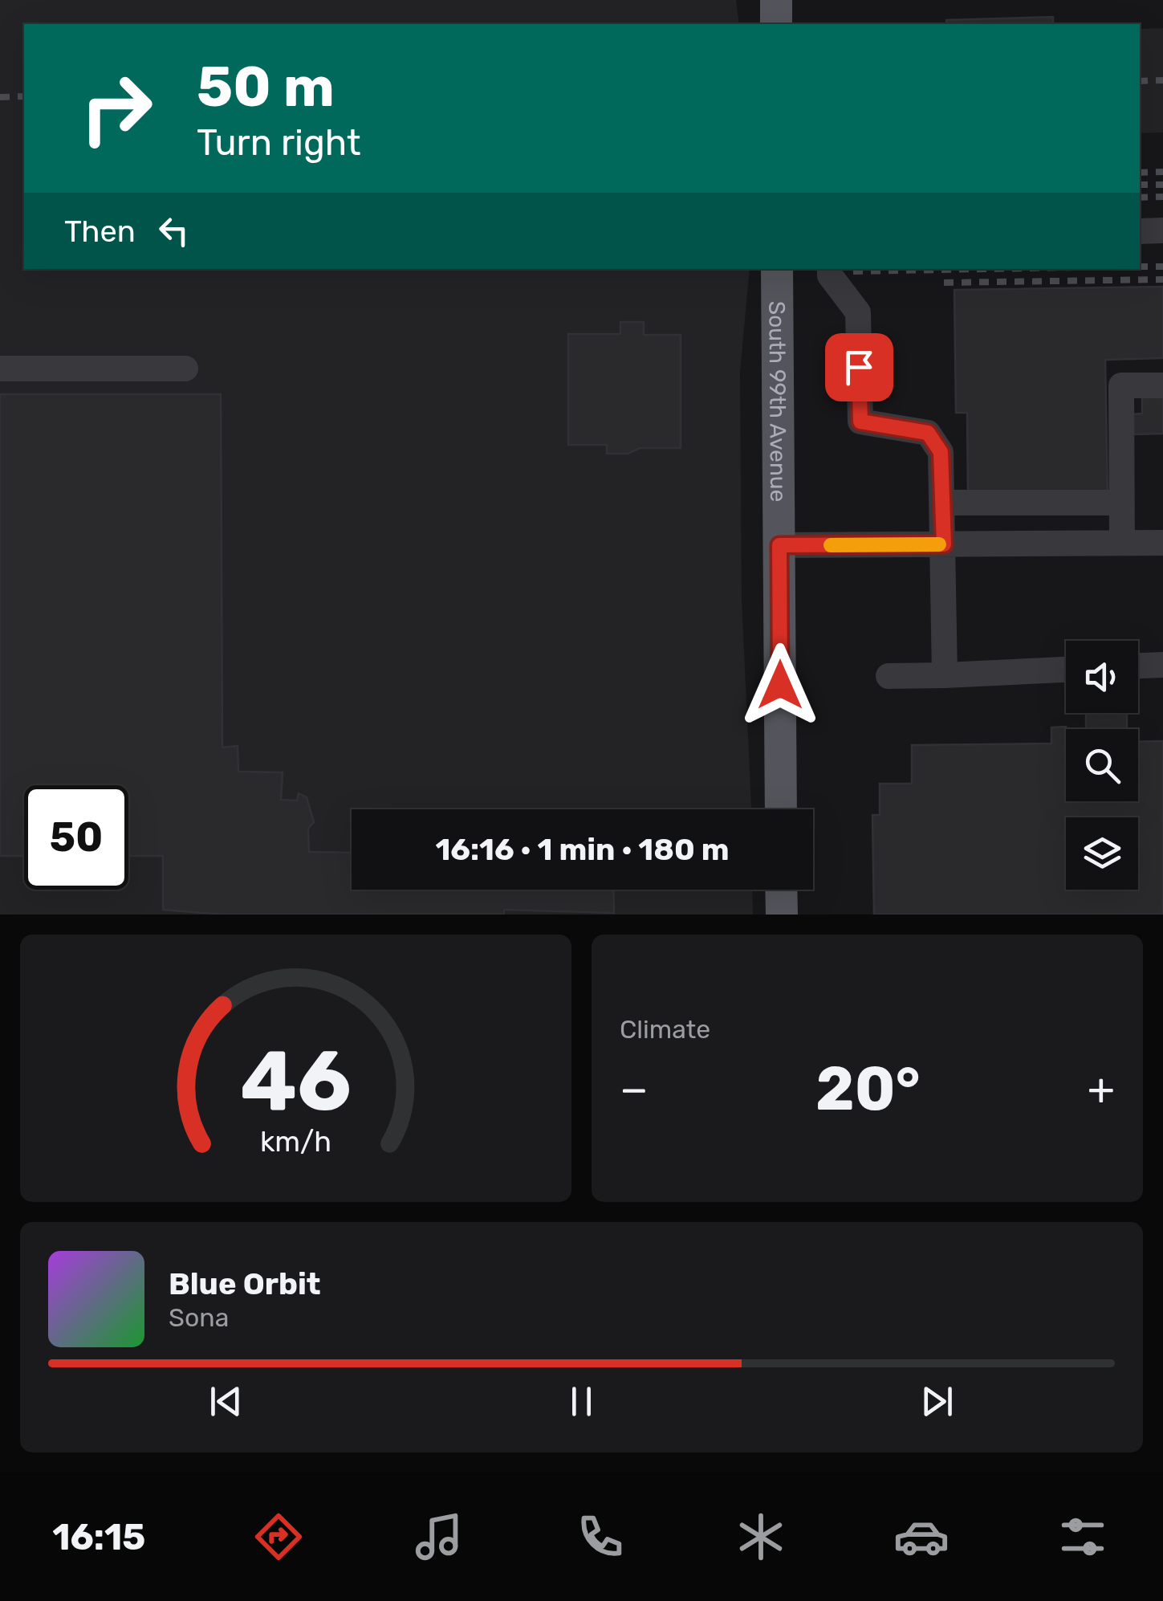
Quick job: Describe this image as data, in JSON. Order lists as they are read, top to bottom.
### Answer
{
  "streets": {
    "main road": ["South 99th Avenue"]
  },
  "page": {
    "turn": ["50 m", "Turn right"],
    "then": "Then",
    "limit": "50",
    "trip": "16:16 · 1 min · 180 m",
    "tile": "Climate",
    "heat": ["−", "20°", "+"],
    "song": ["Blue Orbit", "Sona"],
    "tabs": "16:15",
    "gauge": ["46", "km/h"]
  }
}
